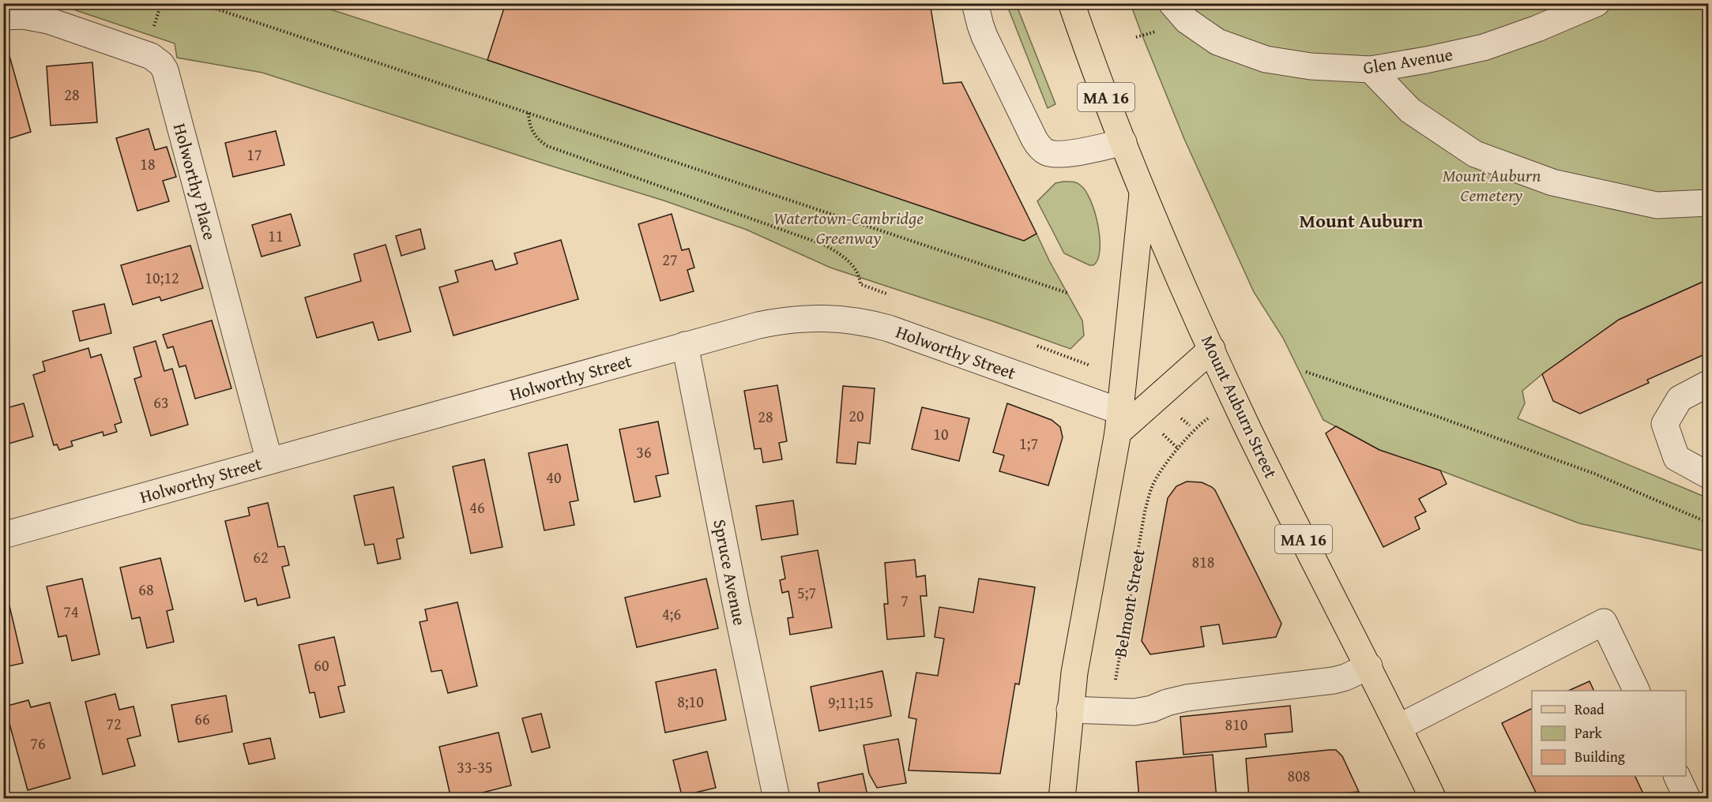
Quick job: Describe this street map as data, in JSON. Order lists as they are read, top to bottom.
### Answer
{
  "streets": {
    "main road": ["MA 16", "Mount Auburn Street"],
    "street": [
      "Glen Avenue",
      "Holworthy Place",
      "Holworthy Street",
      "Spruce Avenue"
    ],
    "path": ["Belmont Street"]
  },
  "crossings": [
    ["Holworthy Place", "Holworthy Street"],
    ["Holworthy Street", "Spruce Avenue"]
  ],
  "districts": ["Mount Auburn"],
  "parks": ["Mount Auburn Cemetery", "Watertown-Cambridge Greenway"],
  "house_numbers": [
    "28",
    "17",
    "18",
    "11",
    "27",
    "10;12",
    "63",
    "20",
    "28",
    "10",
    "1;7",
    "36",
    "40",
    "46",
    "62",
    "818",
    "68",
    "5;7",
    "7",
    "74",
    "4;6",
    "60",
    "8;10",
    "9;11;15",
    "66",
    "72",
    "810",
    "76",
    "33-35",
    "808"
  ],
  "legend": ["Road", "Park", "Building"]
}
